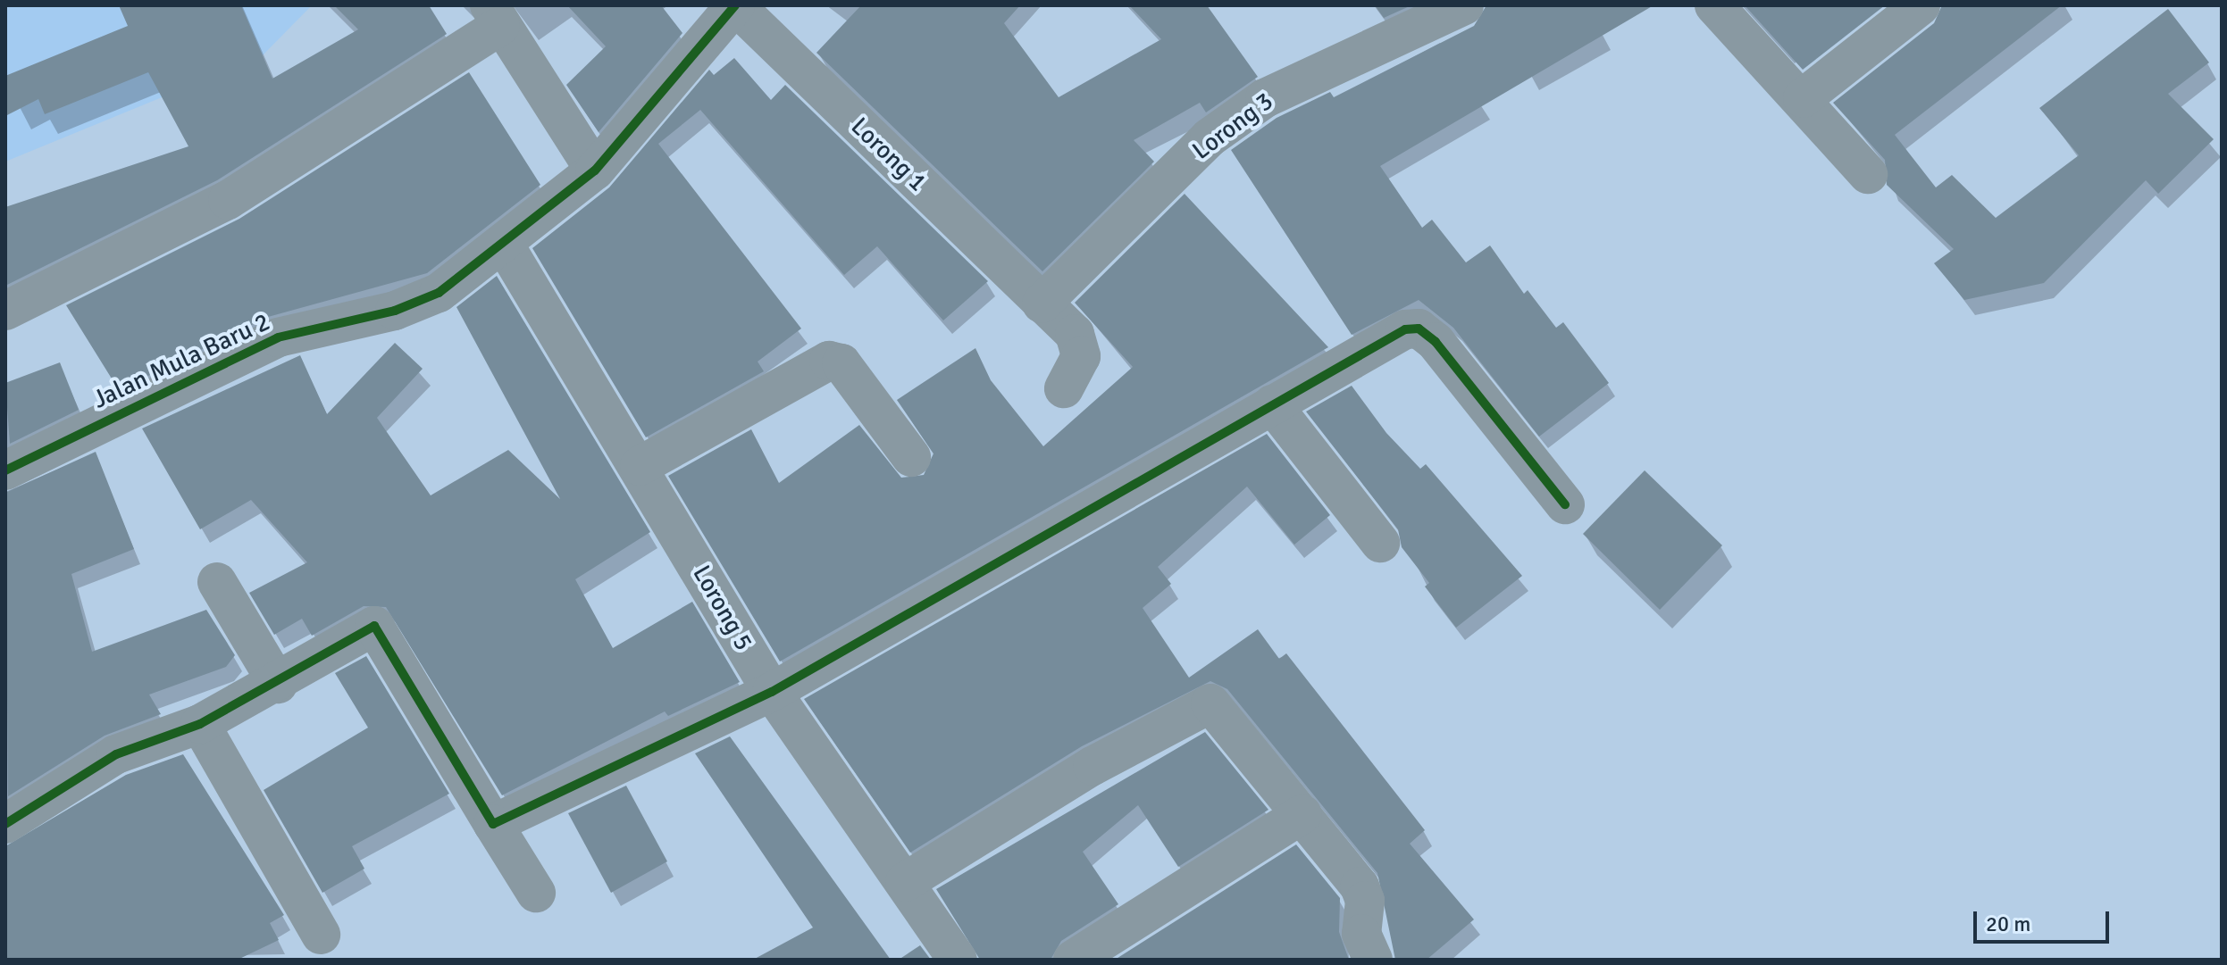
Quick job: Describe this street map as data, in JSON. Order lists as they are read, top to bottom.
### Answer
{
  "streets": {
    "street": [
      "Lorong 3",
      "Lorong 1",
      "Jalan Mula Baru 2",
      "Lorong 5"
    ]
  },
  "crossings": [
    ["Lorong 3", "Lorong 1"],
    ["Lorong 1", "Jalan Mula Baru 2"],
    ["Jalan Mula Baru 2", "Lorong 5"]
  ],
  "scale_bar": "20 m"
}
